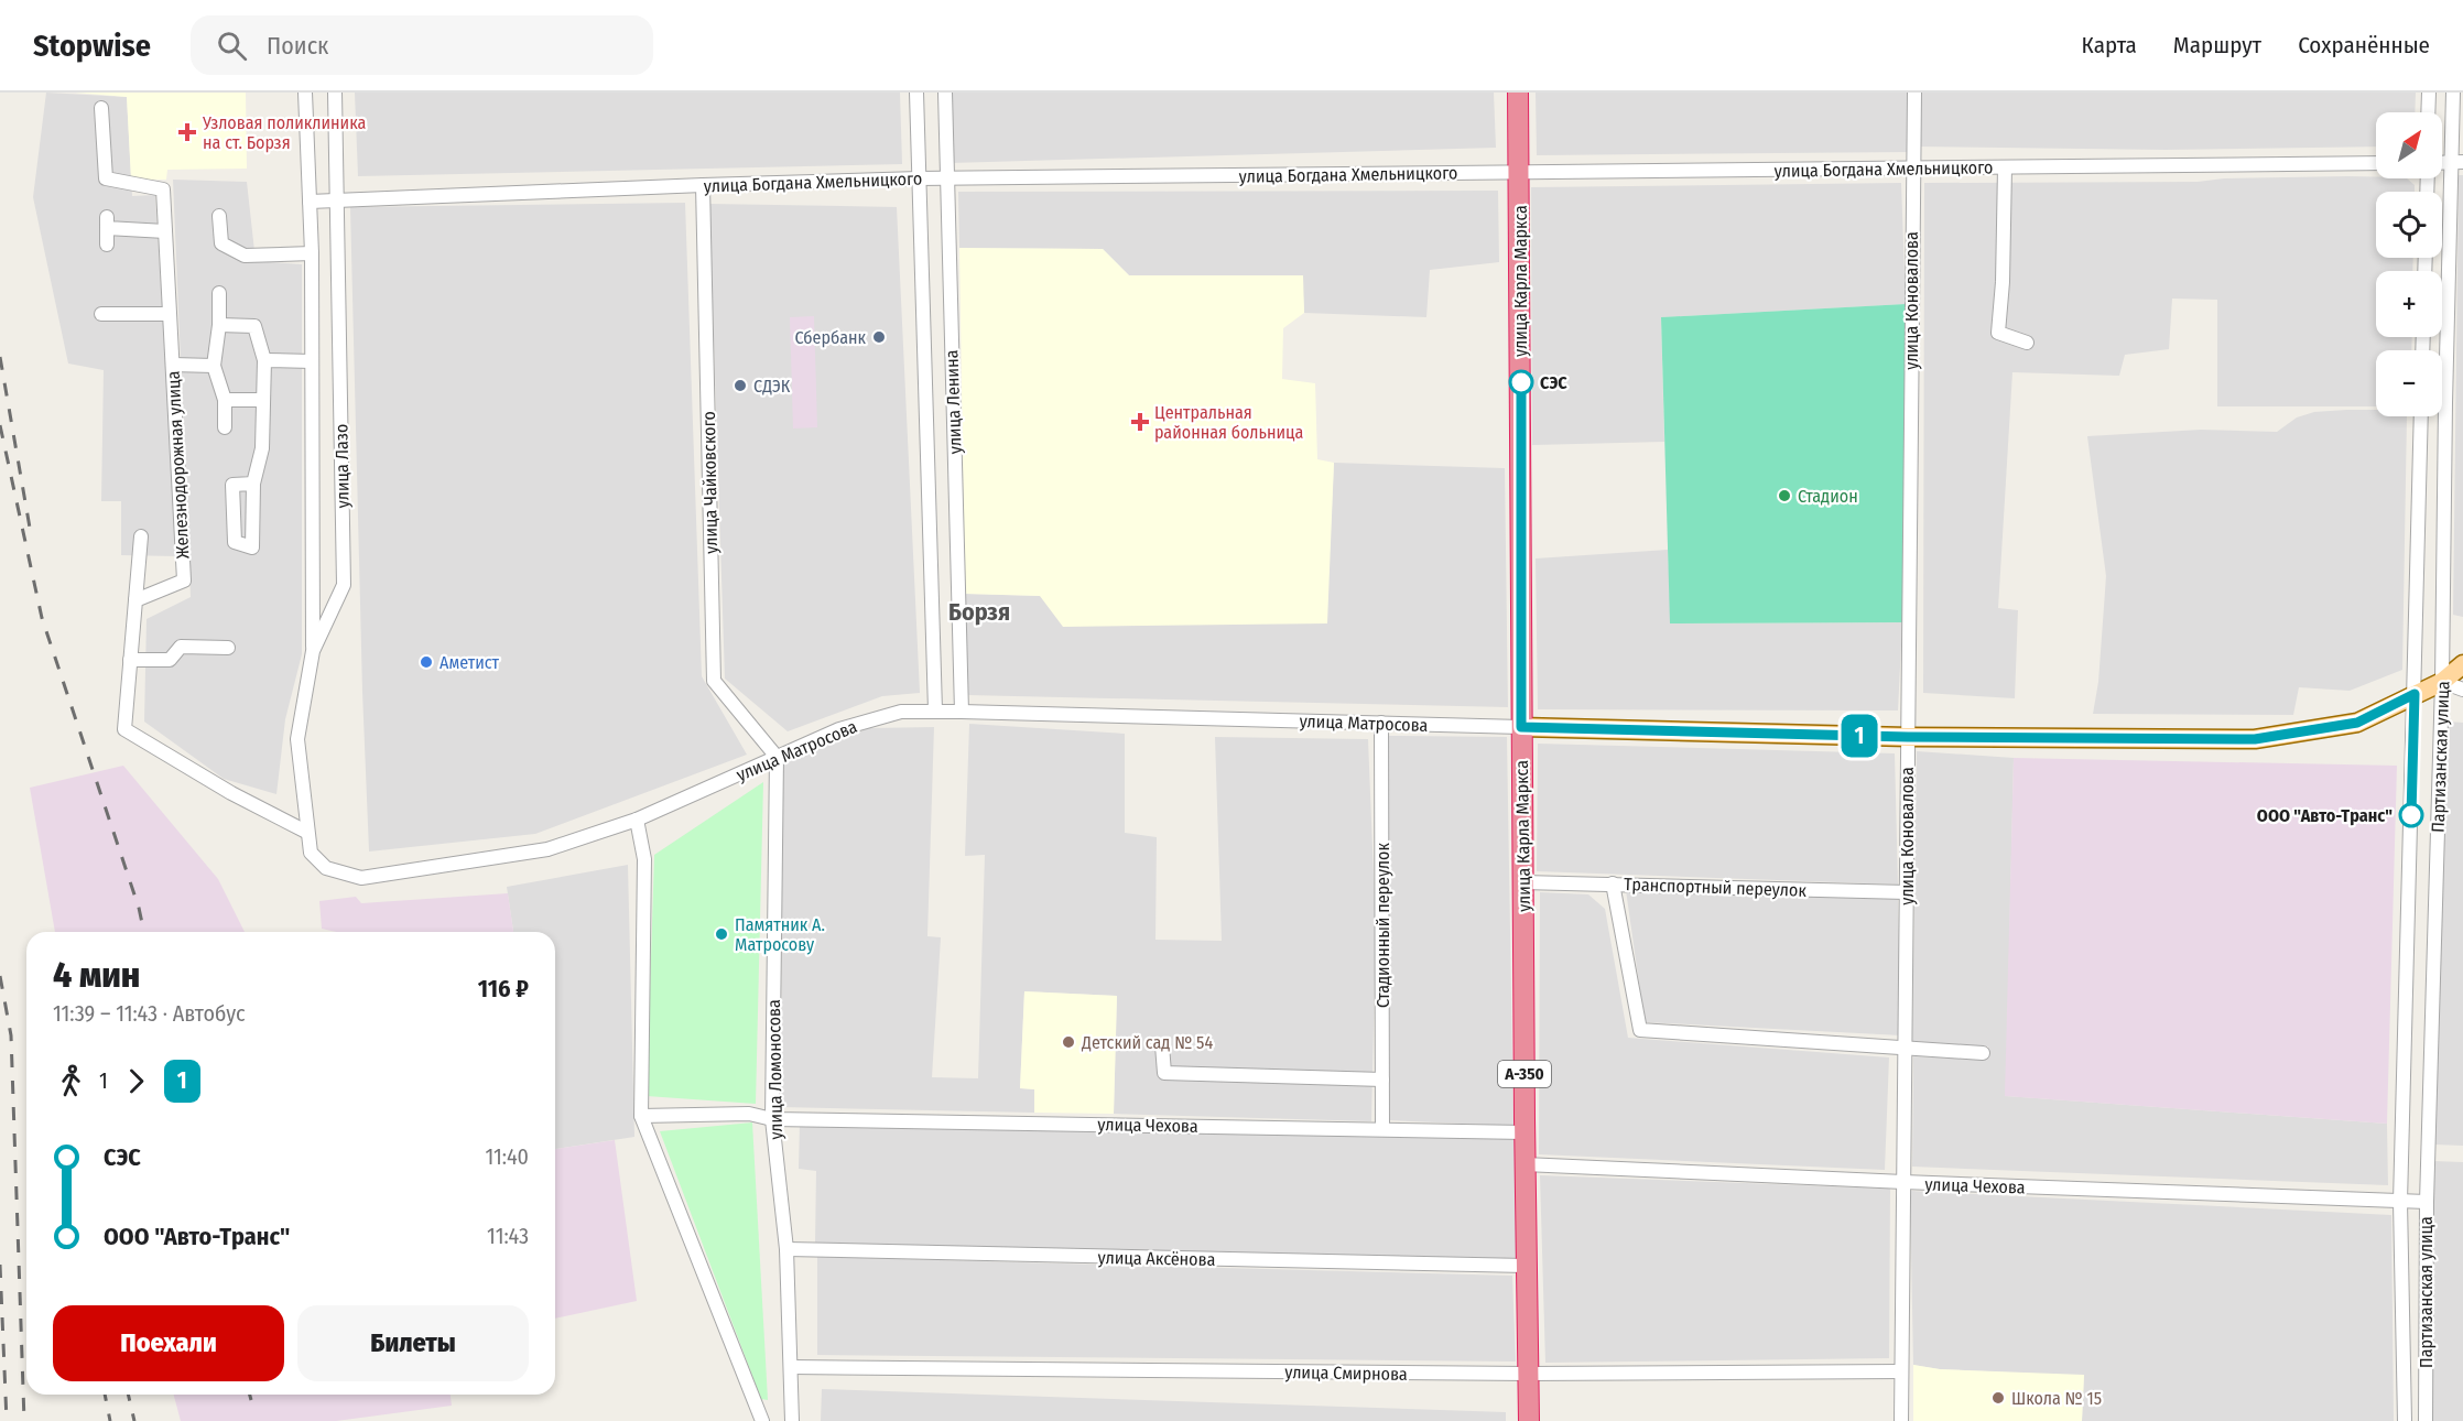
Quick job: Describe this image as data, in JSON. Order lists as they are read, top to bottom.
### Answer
{
  "streets": {
    "highway": ["улица Карла Маркса", "А-350"],
    "main road": ["улица Матросова"],
    "street": [
      "улица Богдана Хмельницкого",
      "улица Коновалова",
      "улица Ленина",
      "Железнодорожная улица",
      "улица Лазо",
      "улица Чайковского",
      "Партизанская улица",
      "Транспортный переулок",
      "Стадионный переулок",
      "улица Ломоносова",
      "улица Чехова",
      "улица Аксёнова",
      "улица Смирнова"
    ]
  },
  "crossings": [
    ["улица Богдана Хмельницкого", "улица Карла Маркса"],
    ["улица Богдана Хмельницкого", "улица Коновалова"],
    ["улица Богдана Хмельницкого", "улица Ленина"],
    ["улица Богдана Хмельницкого", "улица Лазо"],
    ["улица Богдана Хмельницкого", "улица Чайковского"],
    ["улица Карла Маркса", "улица Матросова"],
    ["улица Карла Маркса", "Транспортный переулок"],
    ["улица Карла Маркса", "улица Чехова"],
    ["улица Карла Маркса", "улица Аксёнова"],
    ["улица Карла Маркса", "улица Смирнова"],
    ["улица Коновалова", "улица Матросова"],
    ["улица Коновалова", "Транспортный переулок"],
    ["улица Коновалова", "улица Чехова"],
    ["улица Коновалова", "улица Смирнова"],
    ["улица Ленина", "улица Матросова"],
    ["улица Лазо", "улица Матросова"],
    ["улица Чайковского", "улица Матросова"],
    ["улица Чайковского", "улица Ломоносова"],
    ["улица Матросова", "Партизанская улица"],
    ["улица Матросова", "Стадионный переулок"],
    ["улица Матросова", "улица Ломоносова"],
    ["Партизанская улица", "улица Чехова"],
    ["Стадионный переулок", "улица Чехова"],
    ["улица Ломоносова", "улица Чехова"],
    ["улица Ломоносова", "улица Аксёнова"],
    ["улица Ломоносова", "улица Смирнова"]
  ],
  "districts": ["Борзя"],
  "places": {
    "health": ["Узловая поликлиника на ст. Борзя", "Центральная районная больница"],
    "other": [
      "Сбербанк",
      "СЭС",
      "СДЭК",
      "Стадион",
      "Аметист",
      "ООО \"Авто-Транс\"",
      "Памятник А. Матросову",
      "Детский сад № 54",
      "Школа № 15"
    ]
  },
  "lines": ["bus line 1"],
  "north": "top right",
  "page": {
    "header": "Stopwise",
    "search": "Поиск",
    "nav": ["Карта", "Маршрут", "Сохранённые"],
    "on_map": "1",
    "map_buttons": ["+", "−"],
    "heading": ["4 мин", "11:39 – 11:43 · Автобус", "116 ₽"],
    "legs": ["1", "1"],
    "list": [
      {
        "name": "СЭС",
        "value": "11:40"
      },
      {
        "name": "ООО \"Авто-Транс\"",
        "value": "11:43"
      }
    ],
    "buttons": ["Поехали", "Билеты"]
  }
}
